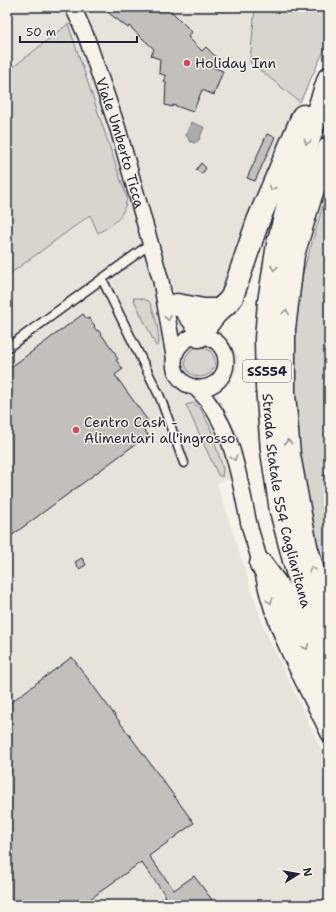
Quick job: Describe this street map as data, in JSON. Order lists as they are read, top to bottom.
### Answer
{
  "streets": {
    "highway": ["SS554", "Strada Statale 554 Cagliaritana"],
    "street": ["Viale Umberto Ticca"]
  },
  "places": ["Holiday Inn", "Centro Cash - Alimentari all'ingrosso"],
  "scale_bar": "50 m",
  "north": "right"
}
